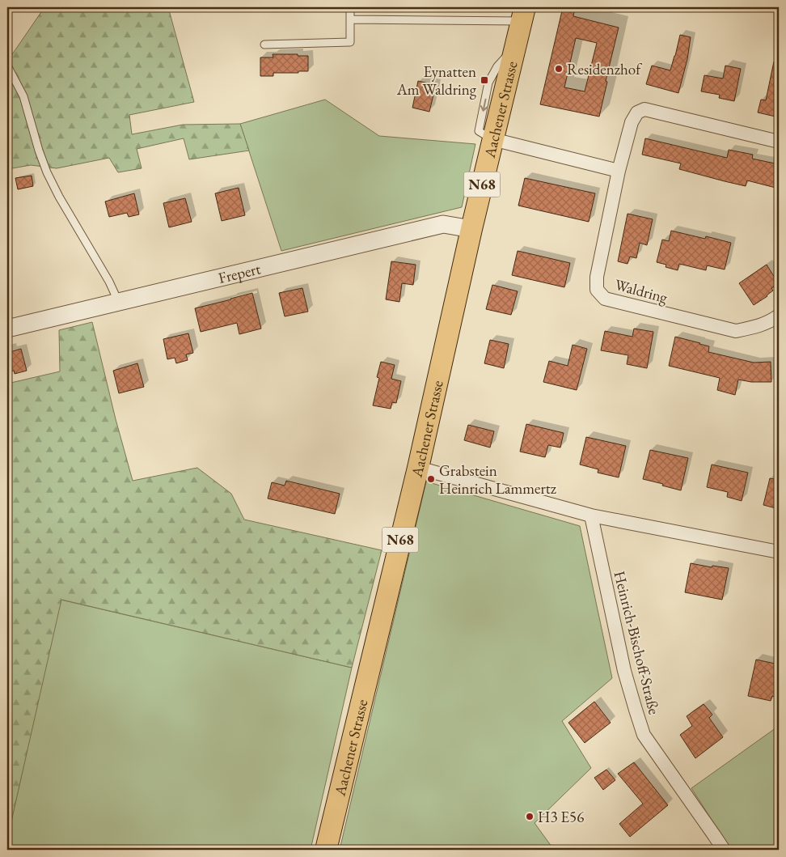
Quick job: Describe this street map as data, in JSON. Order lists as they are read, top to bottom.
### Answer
{
  "streets": {
    "main road": ["Aachener Strasse", "N68"],
    "street": ["Frepert", "Waldring", "Heinrich-Bischoff-Straße"]
  },
  "crossings": [
    ["Aachener Strasse", "Frepert"]
  ],
  "places": {
    "other": ["Residenzhof", "Grabstein Heinrich Lammertz", "H3 E56"],
    "transit": ["Eynatten Am Waldring"]
  }
}
